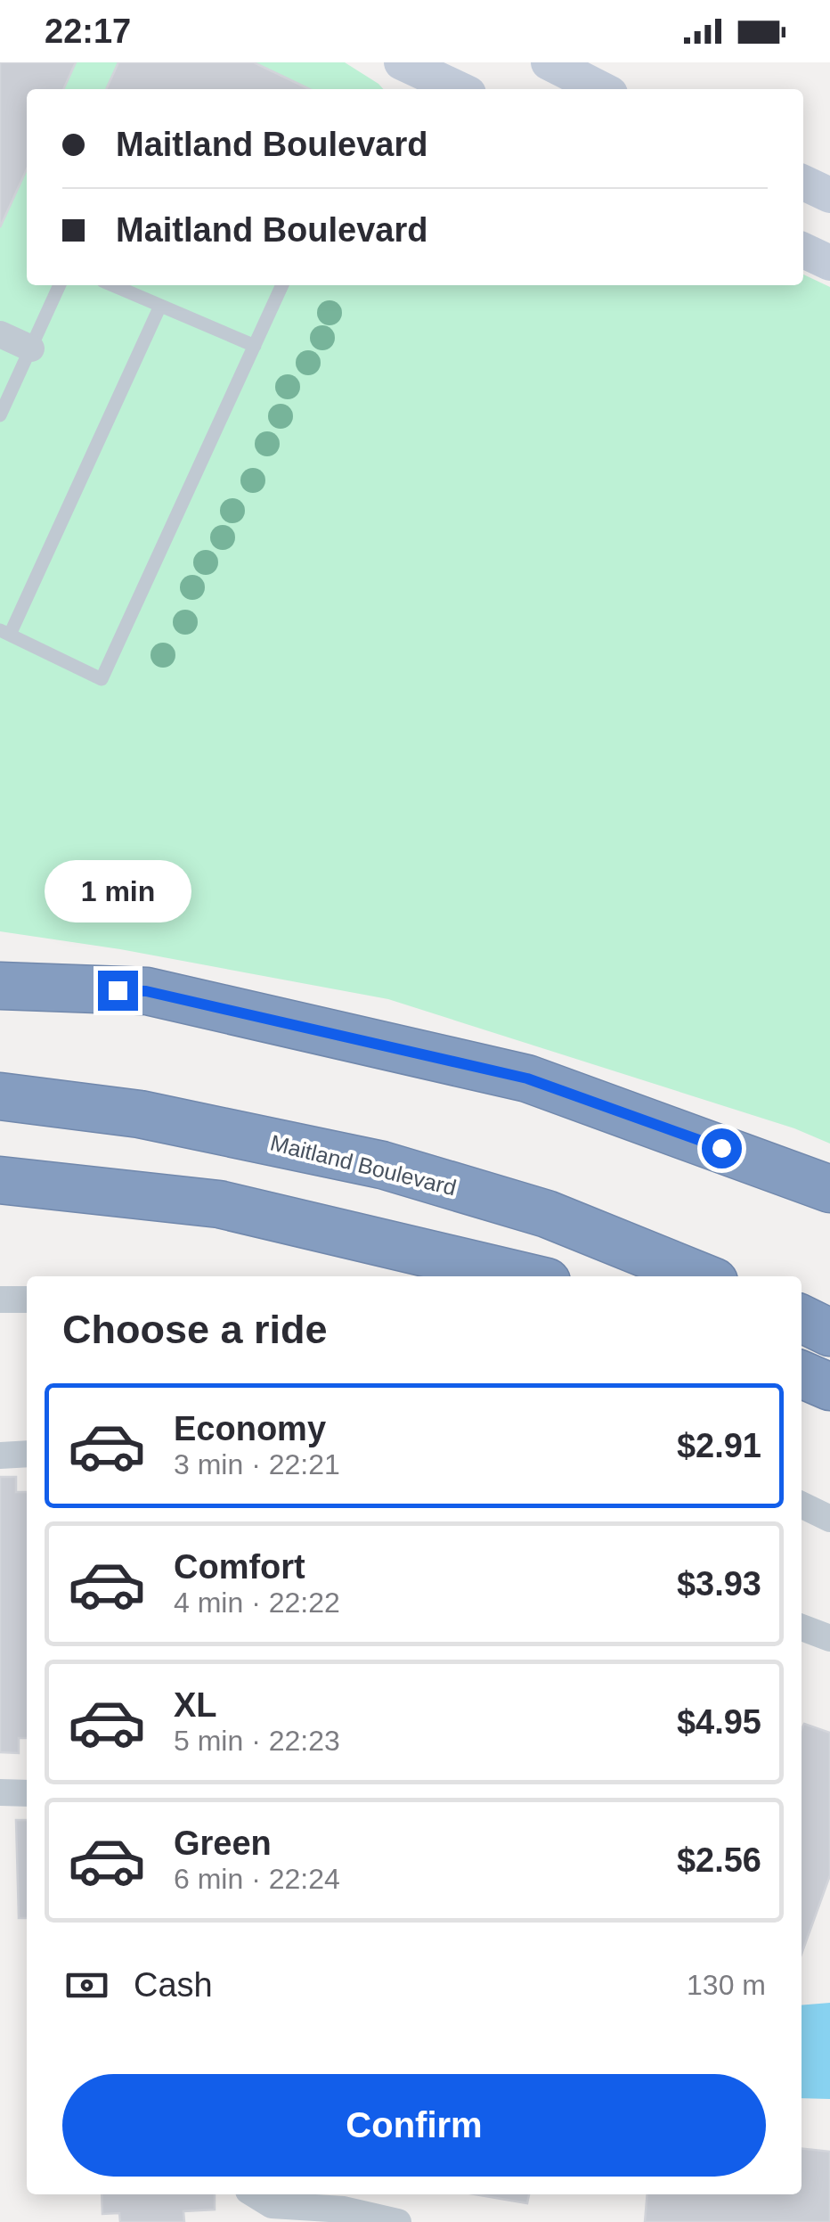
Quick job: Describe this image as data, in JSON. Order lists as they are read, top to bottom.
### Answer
{
  "streets": {
    "highway": ["Maitland Boulevard"]
  },
  "page": {
    "status": "22:17",
    "banner": ["Maitland Boulevard", "Maitland Boulevard"],
    "bubble": "1 min",
    "heading": "Choose a ride",
    "list": [
      {
        "name": "Economy",
        "note": "3 min · 22:21",
        "value": "$2.91"
      },
      {
        "name": "Comfort",
        "note": "4 min · 22:22",
        "value": "$3.93"
      },
      {
        "name": "XL",
        "note": "5 min · 22:23",
        "value": "$4.95"
      },
      {
        "name": "Green",
        "note": "6 min · 22:24",
        "value": "$2.56"
      }
    ],
    "pay": ["Cash", "130 m"],
    "buttons": "Confirm"
  }
}
